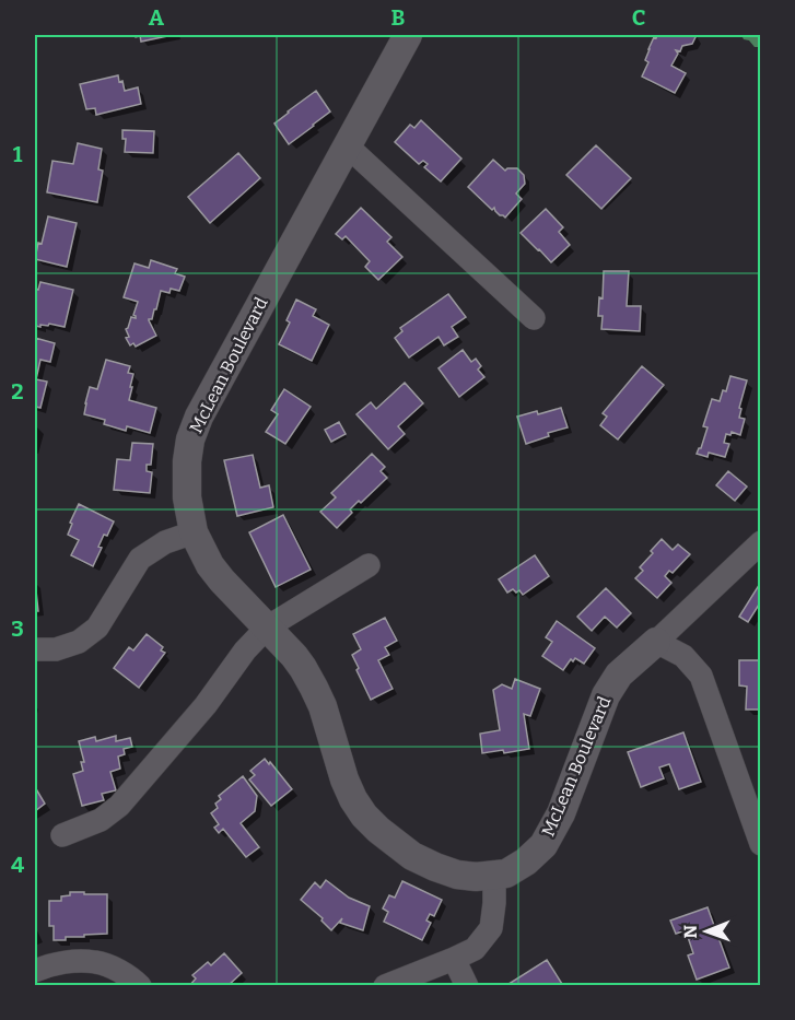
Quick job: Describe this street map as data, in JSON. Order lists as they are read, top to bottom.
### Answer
{
  "streets": {
    "street": ["McLean Boulevard"]
  },
  "north": "left",
  "grid": {
    "columns": ["A", "B", "C"],
    "rows": [
      "1",
      "2",
      "3",
      "4"
    ]
  }
}
